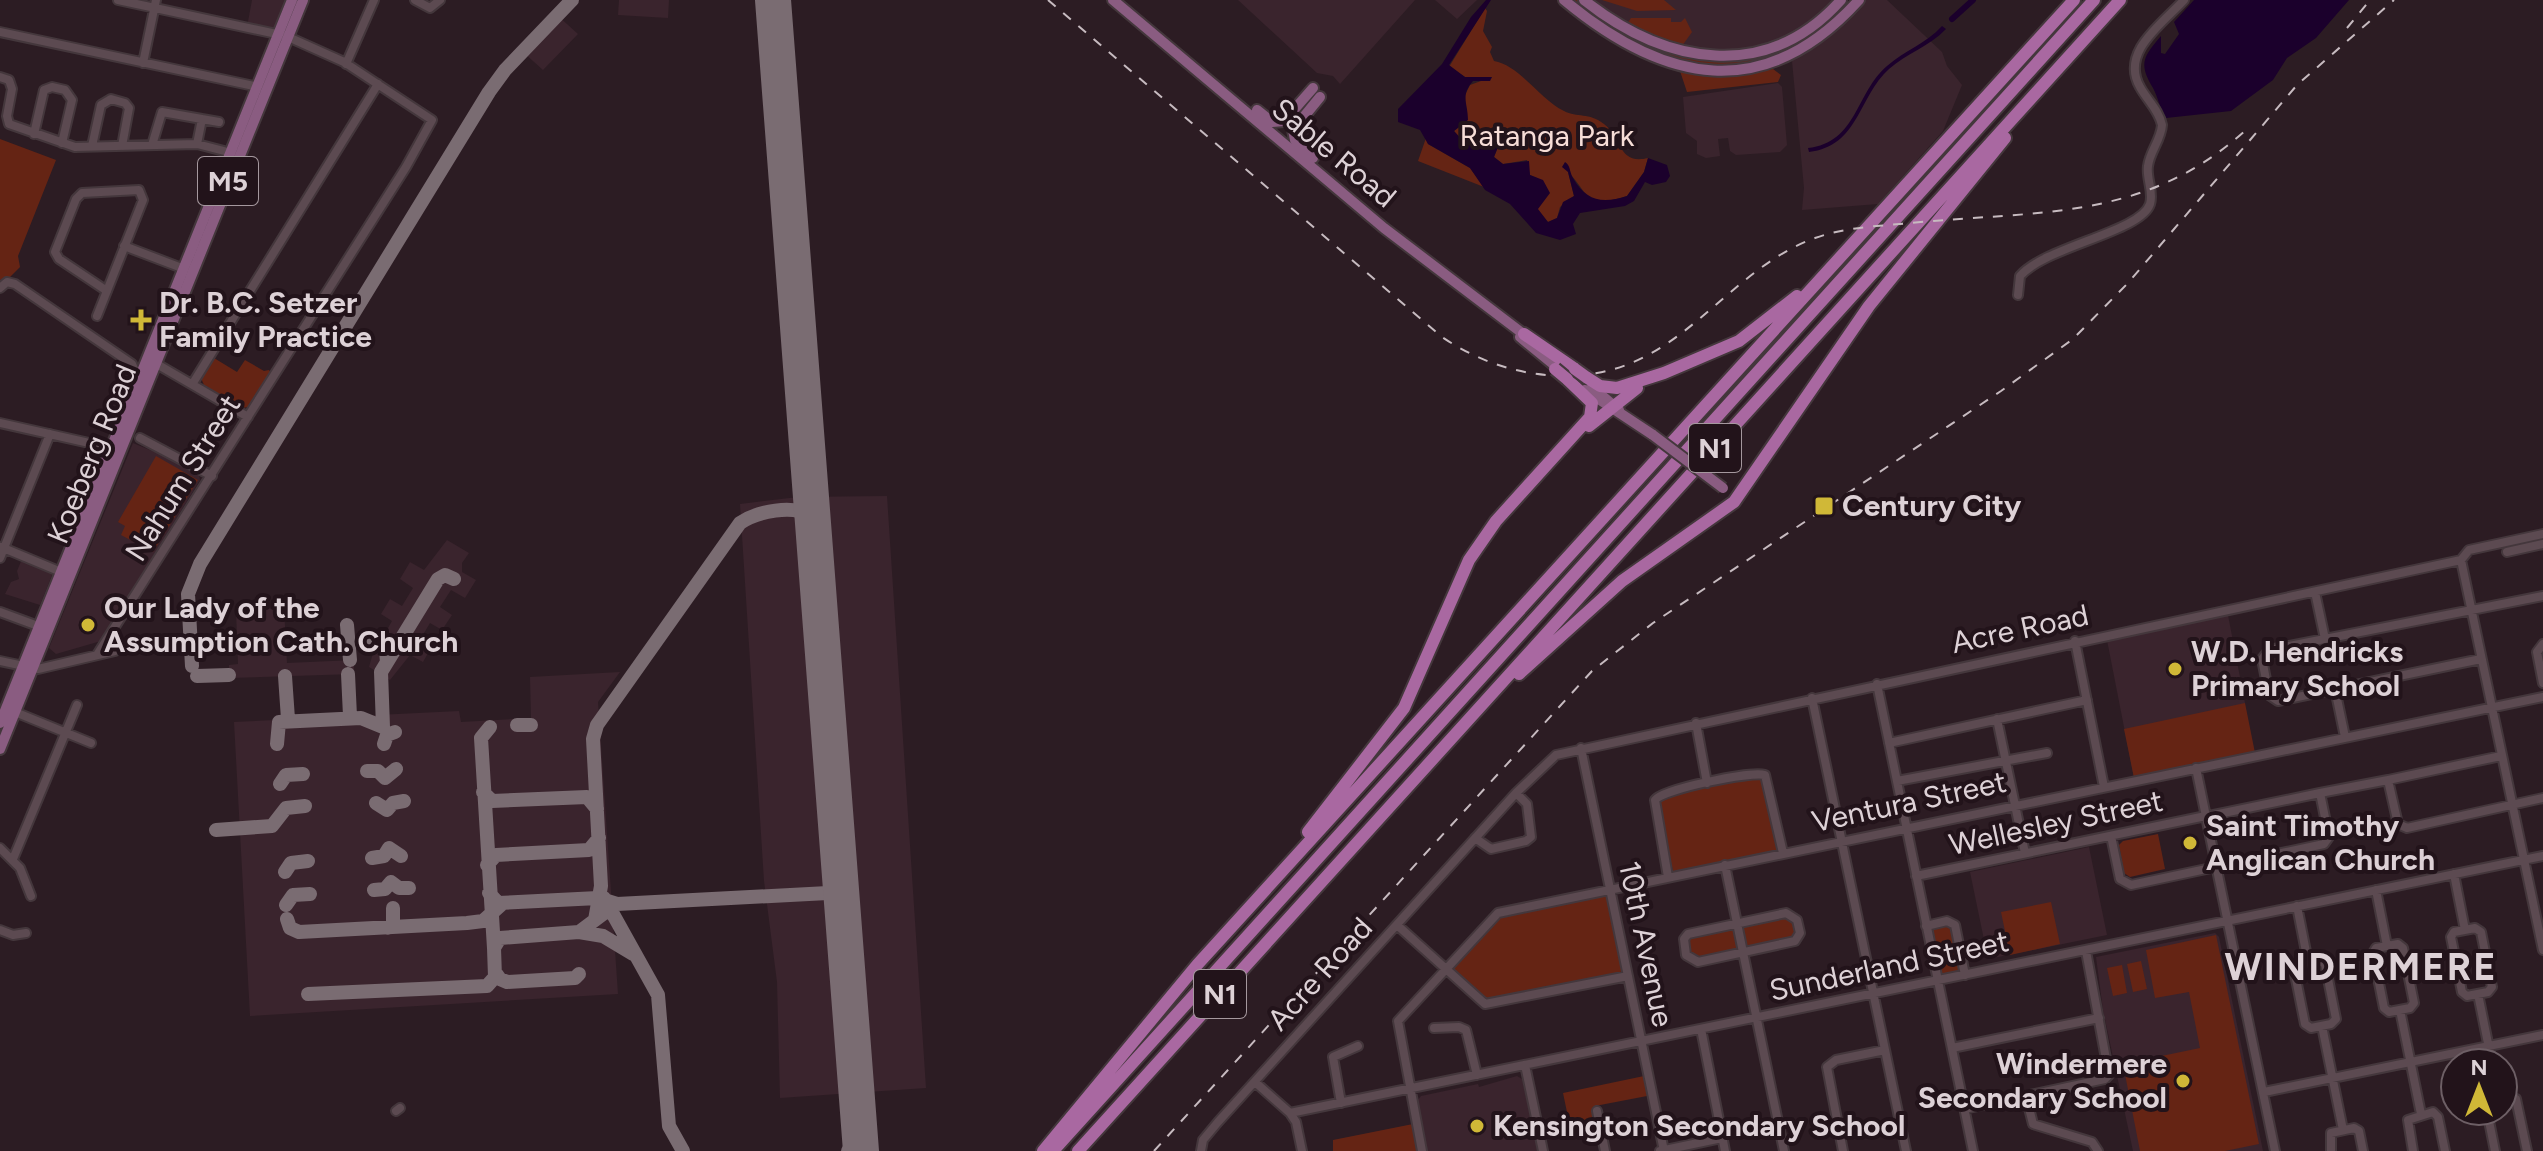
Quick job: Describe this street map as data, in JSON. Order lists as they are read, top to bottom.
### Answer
{
  "streets": {
    "highway": ["N1"],
    "main road": ["Sable Road", "M5", "Koeberg Road"],
    "street": [
      "Nahum Street",
      "Acre Road",
      "Ventura Street",
      "Wellesley Street",
      "10th Avenue",
      "Sunderland Street"
    ]
  },
  "crossings": [
    ["Acre Road", "10th Avenue"],
    ["Ventura Street", "10th Avenue"],
    ["Ventura Street", "Sunderland Street"],
    ["10th Avenue", "Sunderland Street"]
  ],
  "districts": ["WINDERMERE"],
  "parks": ["Ratanga Park"],
  "places": {
    "health": ["Dr. B.C. Setzer Family Practice"],
    "transit": ["Century City"],
    "other": [
      "Our Lady of the Assumption Cath. Church",
      "W.D. Hendricks Primary School",
      "Saint Timothy Anglican Church",
      "Windermere Secondary School",
      "Kensington Secondary School"
    ]
  },
  "north": "top"
}
